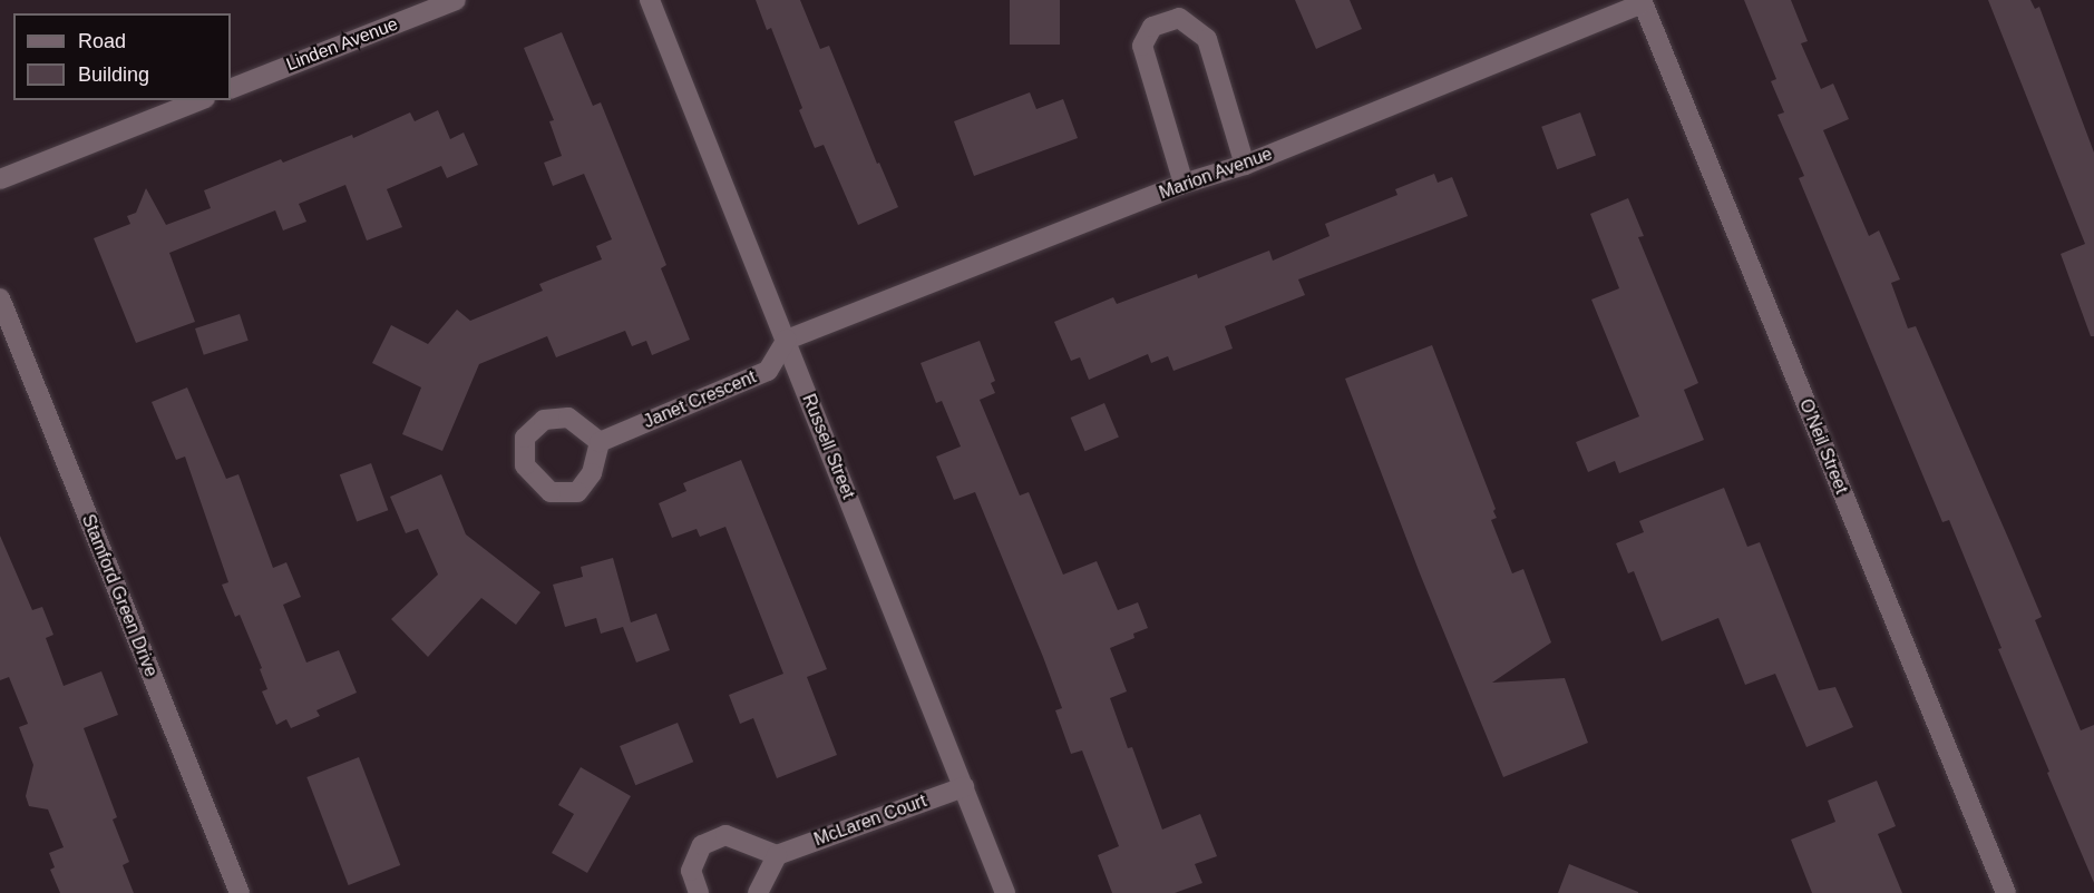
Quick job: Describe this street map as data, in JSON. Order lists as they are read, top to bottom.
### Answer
{
  "streets": {
    "street": [
      "Linden Avenue",
      "Marion Avenue",
      "Janet Crescent",
      "Russell Street",
      "O'Neil Street",
      "Stamford Green Drive",
      "McLaren Court"
    ]
  },
  "crossings": [
    ["Marion Avenue", "Janet Crescent"],
    ["Marion Avenue", "Russell Street"],
    ["Marion Avenue", "O'Neil Street"],
    ["Janet Crescent", "Russell Street"],
    ["Russell Street", "McLaren Court"]
  ],
  "legend": ["Road", "Building"]
}
